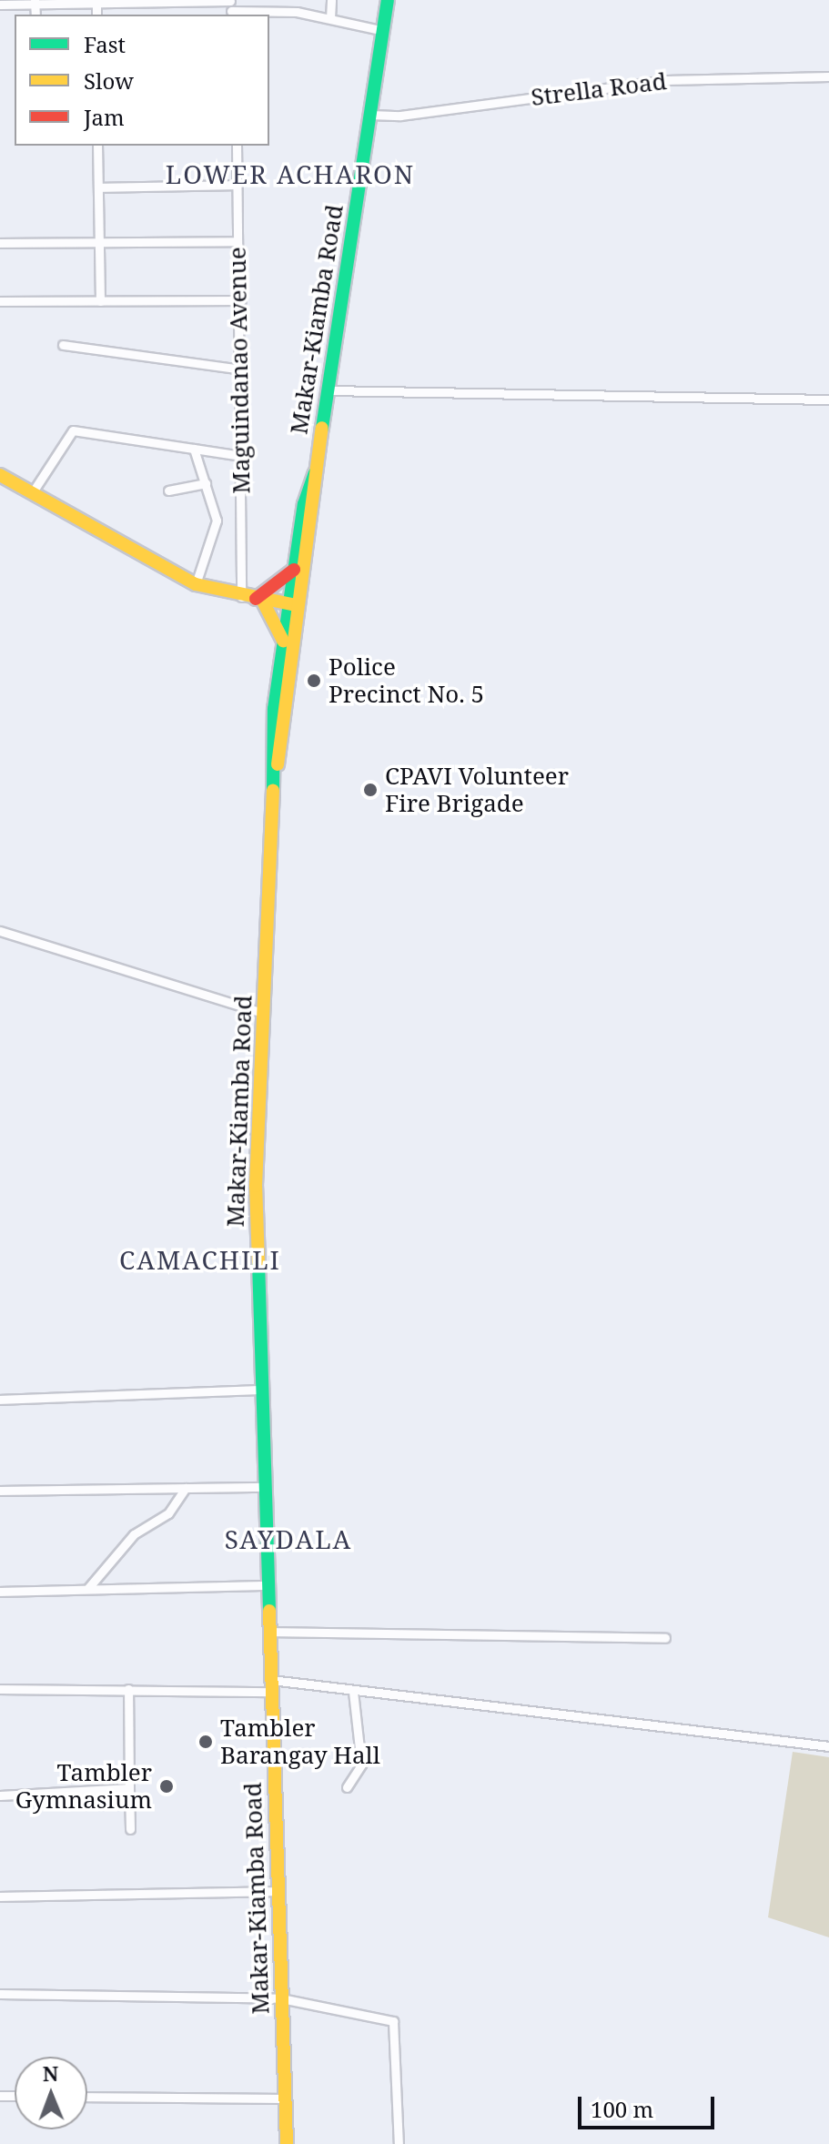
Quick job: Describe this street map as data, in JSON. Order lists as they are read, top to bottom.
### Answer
{
  "streets": {
    "main road": ["Makar-Kiamba Road"],
    "street": ["Strella Road", "Maguindanao Avenue"]
  },
  "crossings": [
    ["Strella Road", "Makar-Kiamba Road"]
  ],
  "districts": ["LOWER ACHARON", "CAMACHILI", "SAYDALA"],
  "places": [
    "Police Precinct No. 5",
    "CPAVI Volunteer Fire Brigade",
    "Tambler Barangay Hall",
    "Tambler Gymnasium"
  ],
  "legend": ["Fast", "Slow", "Jam"],
  "scale_bar": "100 m",
  "north": "top"
}
